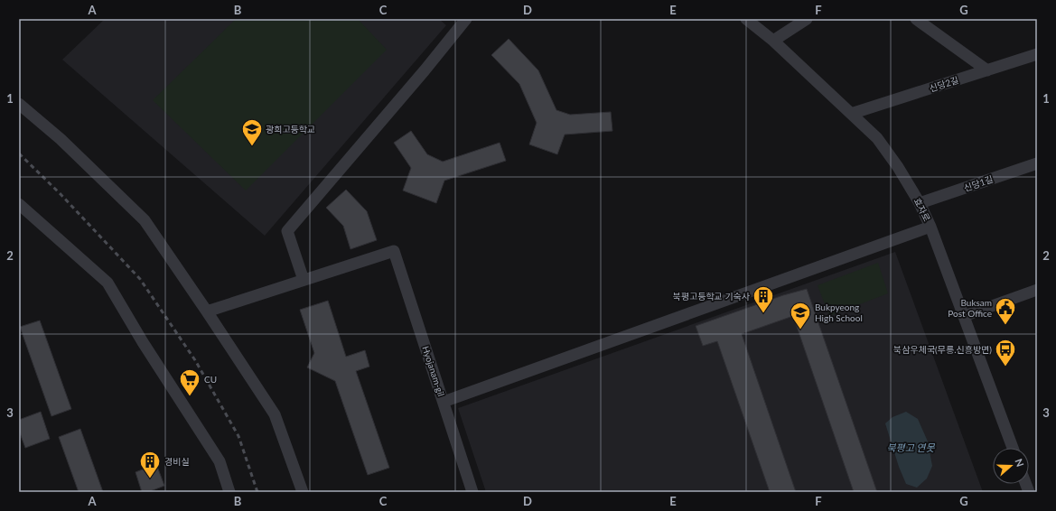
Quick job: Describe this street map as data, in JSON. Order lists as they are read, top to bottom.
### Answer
{
  "streets": {
    "street": [
      "신당2길",
      "신당1길",
      "효자로",
      "Hyojanam-gil"
    ]
  },
  "crossings": [
    ["신당2길", "효자로"],
    ["신당1길", "효자로"]
  ],
  "water": ["북평고 연못"],
  "places": {
    "school or university": ["광희고등학교", "Bukpyeong High School"],
    "building": ["북평고등학교 기숙사", "경비실"],
    "public building": ["Buksam Post Office"],
    "bus stop": ["북삼우체국(무릉.신흥방면)"],
    "supermarket": ["CU"]
  },
  "north": "right",
  "grid": {
    "columns": [
      "A",
      "B",
      "C",
      "D",
      "E",
      "F",
      "G"
    ],
    "rows": ["1", "2", "3"]
  }
}
